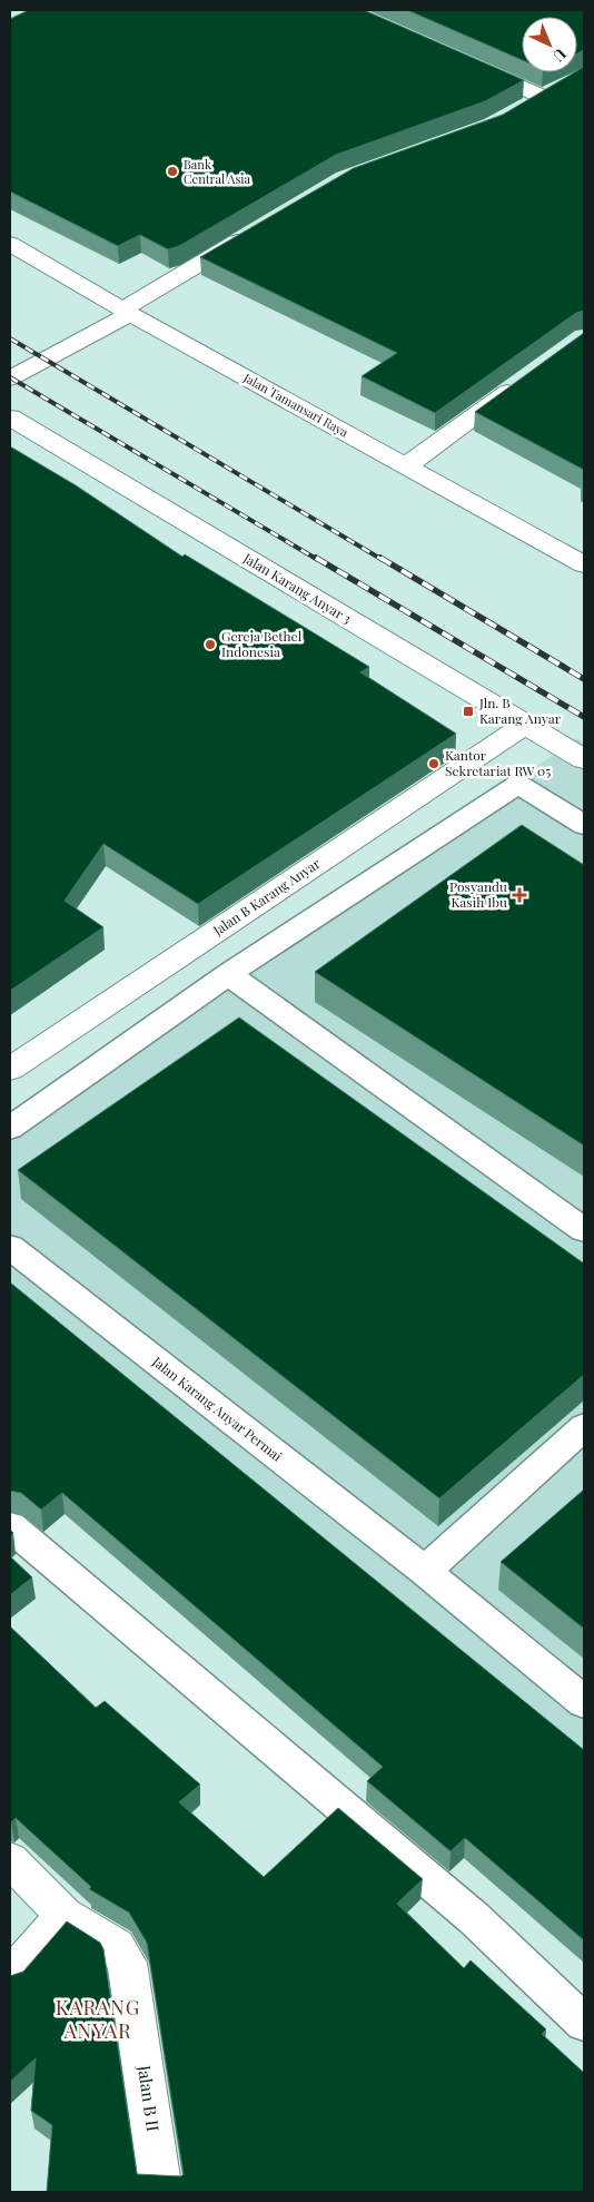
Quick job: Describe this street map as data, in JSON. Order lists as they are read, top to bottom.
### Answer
{
  "streets": {
    "street": [
      "Jalan Tamansari Raya",
      "Jalan Karang Anyar 3",
      "Jalan B Karang Anyar",
      "Jalan B II"
    ],
    "lane": ["Jalan Karang Anyar Permai"]
  },
  "crossings": [
    ["Jalan Karang Anyar 3", "Jalan B Karang Anyar"]
  ],
  "districts": ["KARANG ANYAR"],
  "places": {
    "other": ["Bank Central Asia", "Gereja Bethel Indonesia", "Kantor Sekretariat RW 05"],
    "transit": ["Jln. B Karang Anyar"],
    "health": ["Posyandu Kasih Ibu"]
  },
  "north": "bottom right"
}
